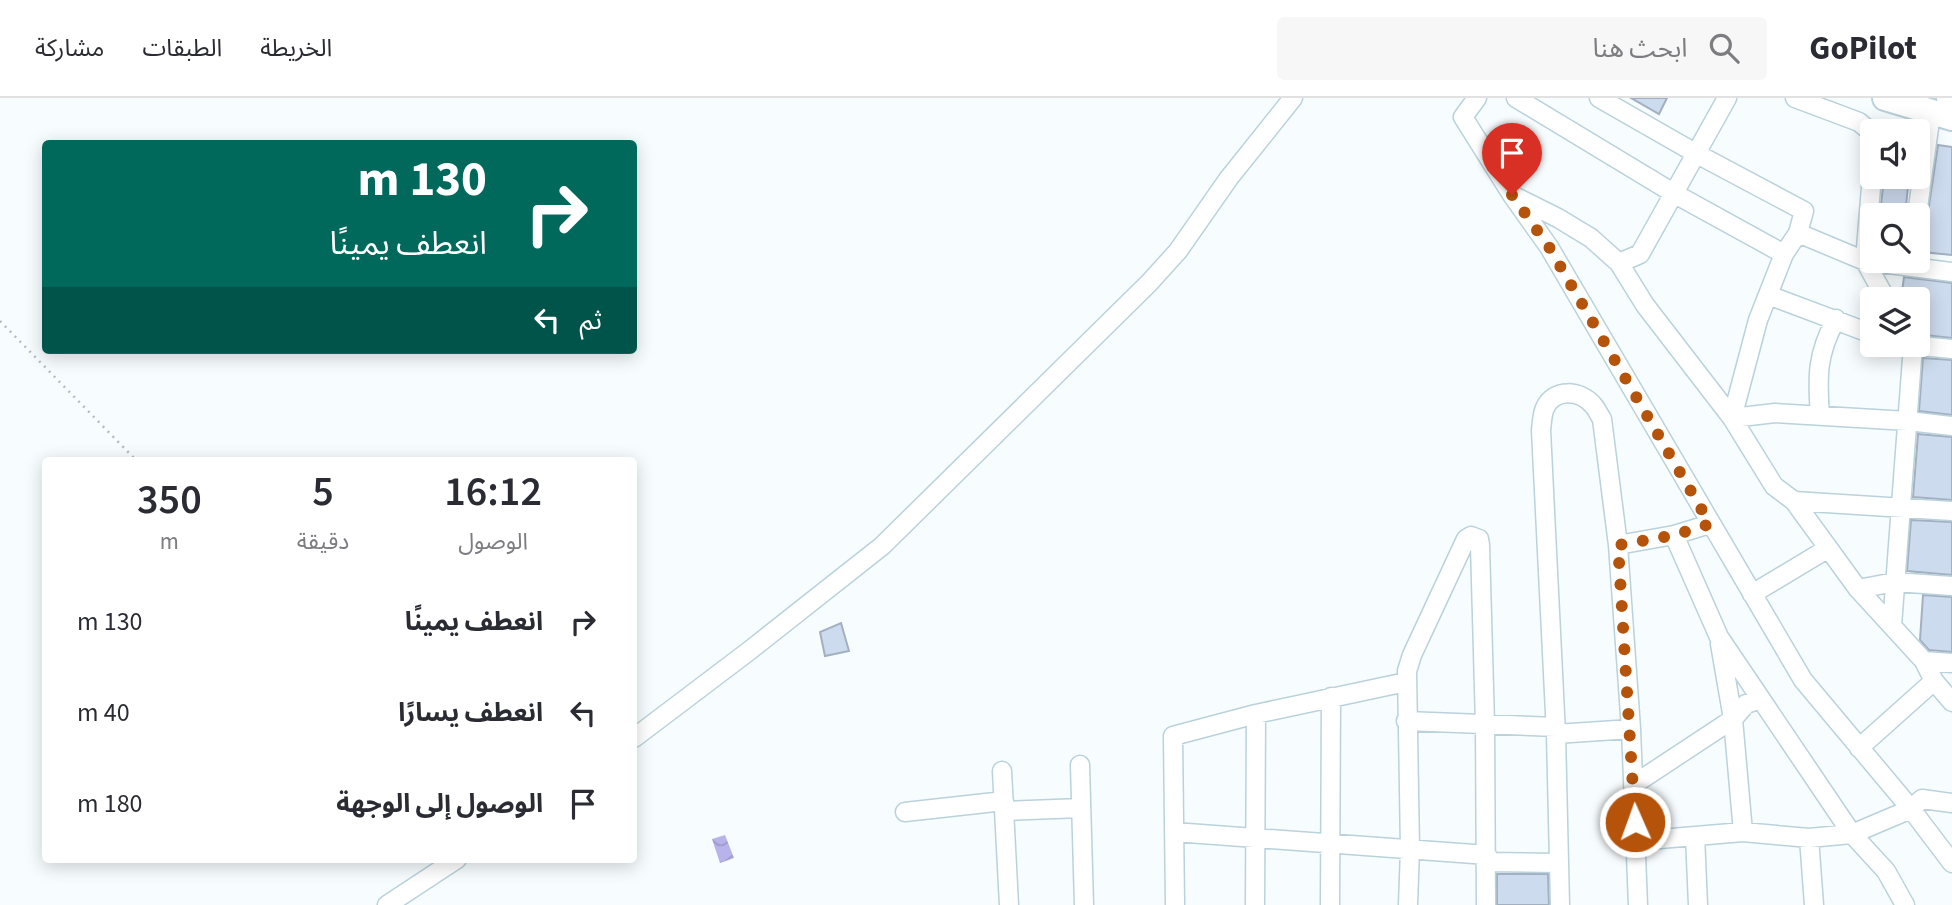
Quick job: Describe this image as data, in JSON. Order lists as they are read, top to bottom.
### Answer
{
  "page": {
    "header": "GoPilot",
    "search": "ابحث هنا",
    "nav": ["الخريطة", "الطبقات", "مشاركة"],
    "turn": ["130 m", "انعطف يمينًا"],
    "then": "ثم",
    "eta": [
      "16:12",
      "الوصول",
      "5",
      "دقيقة",
      "350",
      "m"
    ],
    "list": [
      {
        "name": "انعطف يمينًا",
        "value": "130 m"
      },
      {
        "name": "انعطف يسارًا",
        "value": "40 m"
      },
      {
        "name": "الوصول إلى الوجهة",
        "value": "180 m"
      }
    ]
  }
}
